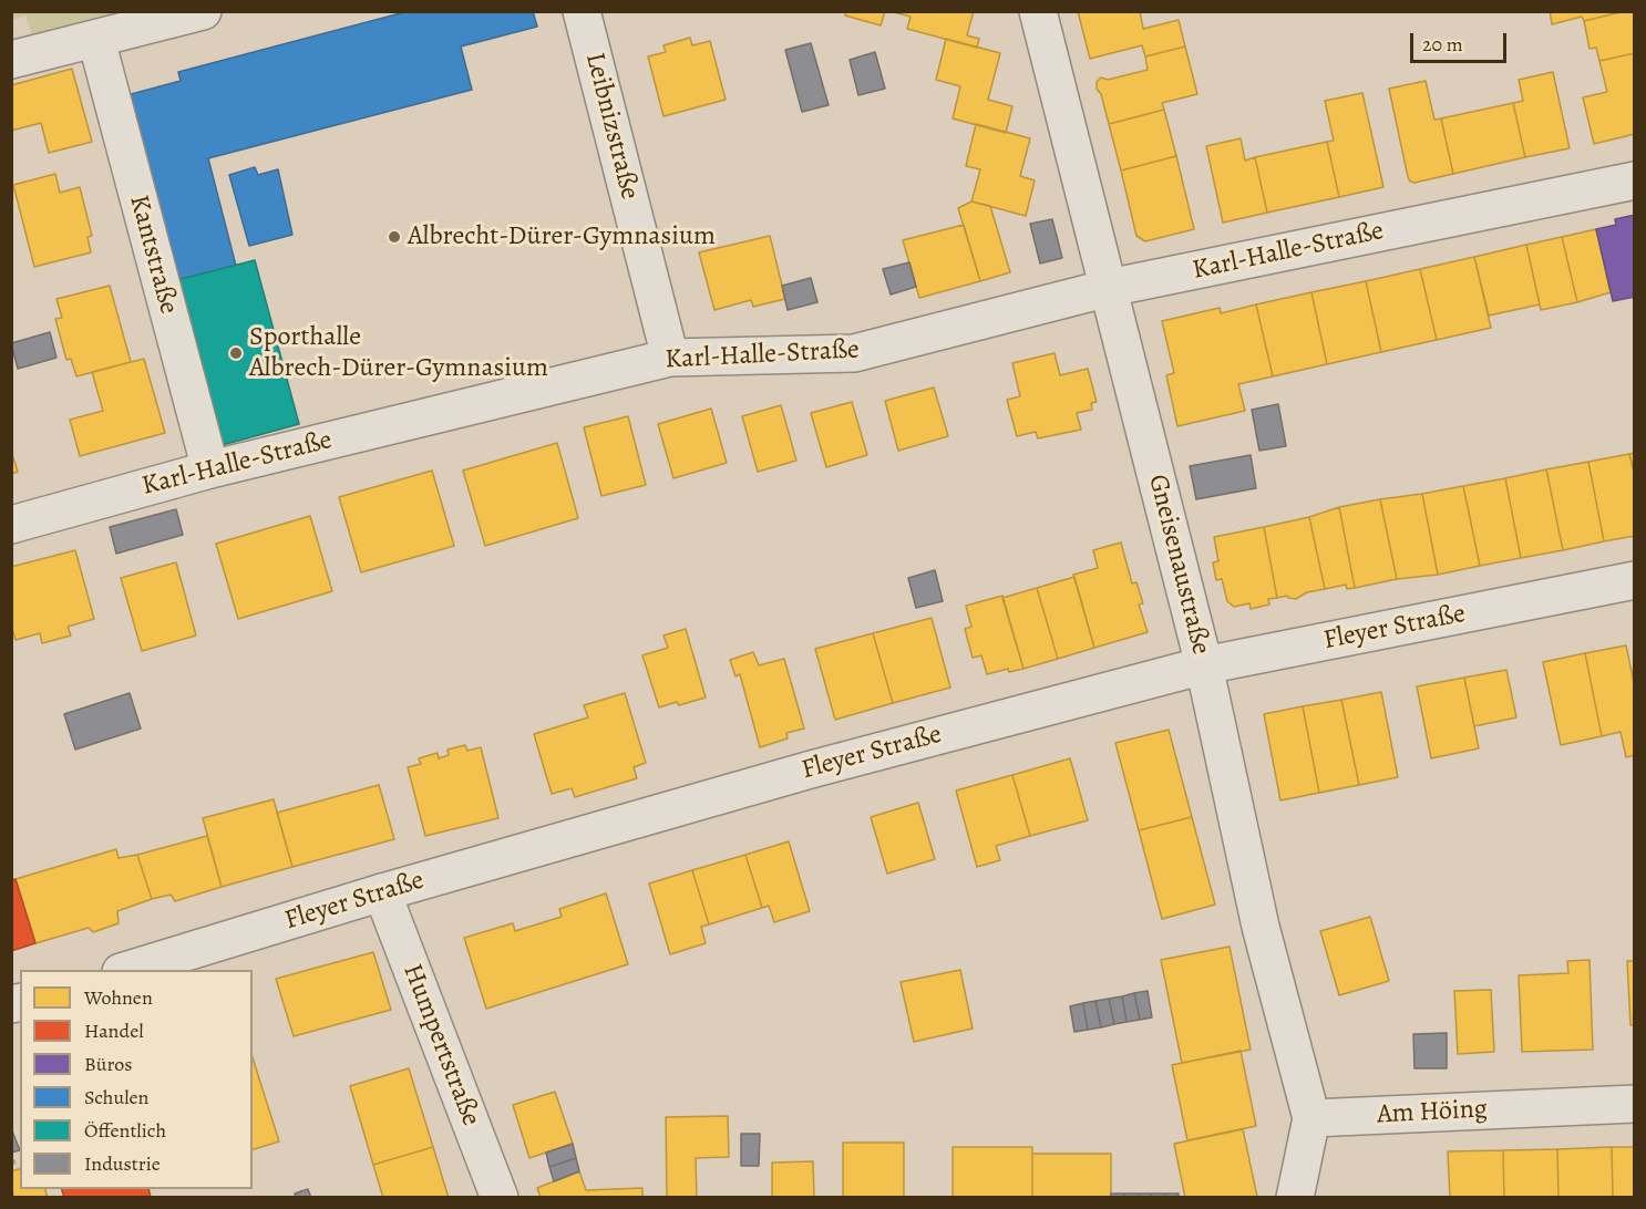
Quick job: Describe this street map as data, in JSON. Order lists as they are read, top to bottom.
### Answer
{
  "streets": {
    "street": [
      "Leibnizstraße",
      "Karl-Halle-Straße",
      "Kantstraße",
      "Gneisenaustraße",
      "Fleyer Straße",
      "Humpertstraße",
      "Am Höing"
    ]
  },
  "crossings": [
    ["Leibnizstraße", "Karl-Halle-Straße"],
    ["Karl-Halle-Straße", "Kantstraße"],
    ["Karl-Halle-Straße", "Gneisenaustraße"],
    ["Gneisenaustraße", "Fleyer Straße"],
    ["Gneisenaustraße", "Am Höing"],
    ["Fleyer Straße", "Humpertstraße"]
  ],
  "places": ["Albrecht-Dürer-Gymnasium", "Sporthalle Albrech-Dürer-Gymnasium"],
  "legend": [
    "Wohnen",
    "Handel",
    "Büros",
    "Schulen",
    "Öffentlich",
    "Industrie"
  ],
  "scale_bar": "20 m"
}
